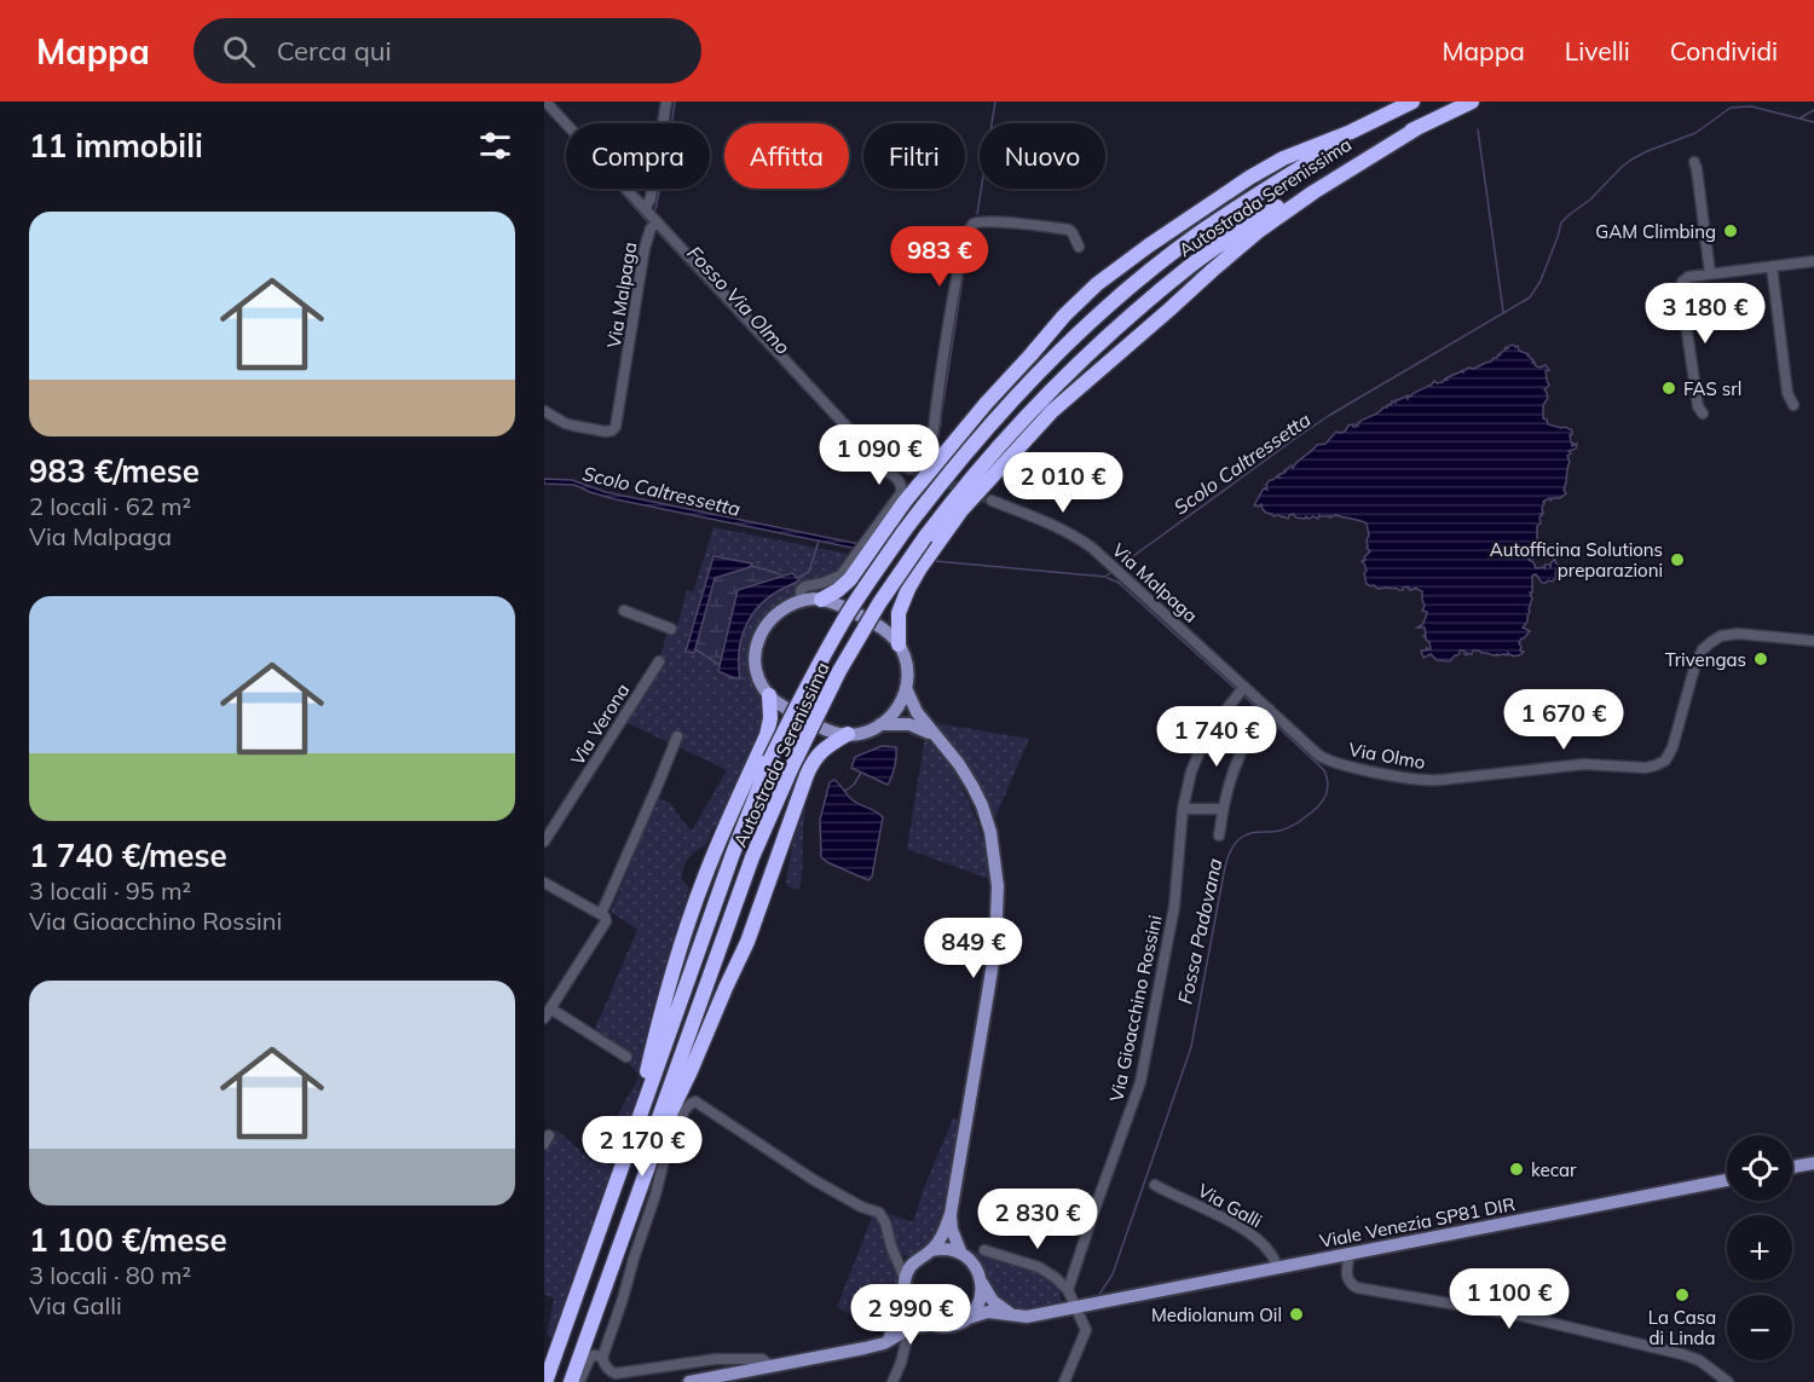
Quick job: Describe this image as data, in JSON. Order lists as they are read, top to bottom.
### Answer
{
  "streets": {
    "highway": ["Autostrada Serenissima"],
    "main road": ["Viale Venezia SP81 DIR"],
    "street": [
      "Via Malpaga",
      "Via Verona",
      "Via Olmo",
      "Via Gioacchino Rossini",
      "Via Galli"
    ]
  },
  "crossings": [
    ["Via Malpaga", "Via Olmo"],
    ["Via Malpaga", "Via Gioacchino Rossini"],
    ["Via Olmo", "Via Gioacchino Rossini"],
    ["Via Galli", "Viale Venezia SP81 DIR"]
  ],
  "water": ["Fosso Via Olmo", "Scolo Caltressetta", "Fossa Padovana"],
  "places": [
    "GAM Climbing",
    "FAS srl",
    "Autofficina Solutions preparazioni",
    "Trivengas",
    "kecar",
    "La Casa di Linda",
    "Mediolanum Oil"
  ],
  "page": {
    "header": "Mappa",
    "search": "Cerca qui",
    "nav": ["Mappa", "Livelli", "Condividi"],
    "heading": "11 immobili",
    "chip": [
      "Compra",
      "Affitta",
      "Filtri",
      "Nuovo"
    ],
    "list": [
      {
        "name": "983 €/mese",
        "note": "2 locali · 62 m² · Via Malpaga"
      },
      {
        "name": "1 740 €/mese",
        "note": "3 locali · 95 m² · Via Gioacchino Rossini"
      },
      {
        "name": "1 100 €/mese",
        "note": "3 locali · 80 m² · Via Galli"
      }
    ],
    "price": [
      "983 €",
      "3 180 €",
      "1 090 €",
      "2 010 €",
      "1 670 €",
      "1 740 €",
      "849 €",
      "2 170 €",
      "2 830 €",
      "1 100 €",
      "2 990 €"
    ],
    "map_buttons": ["+", "−"]
  }
}
